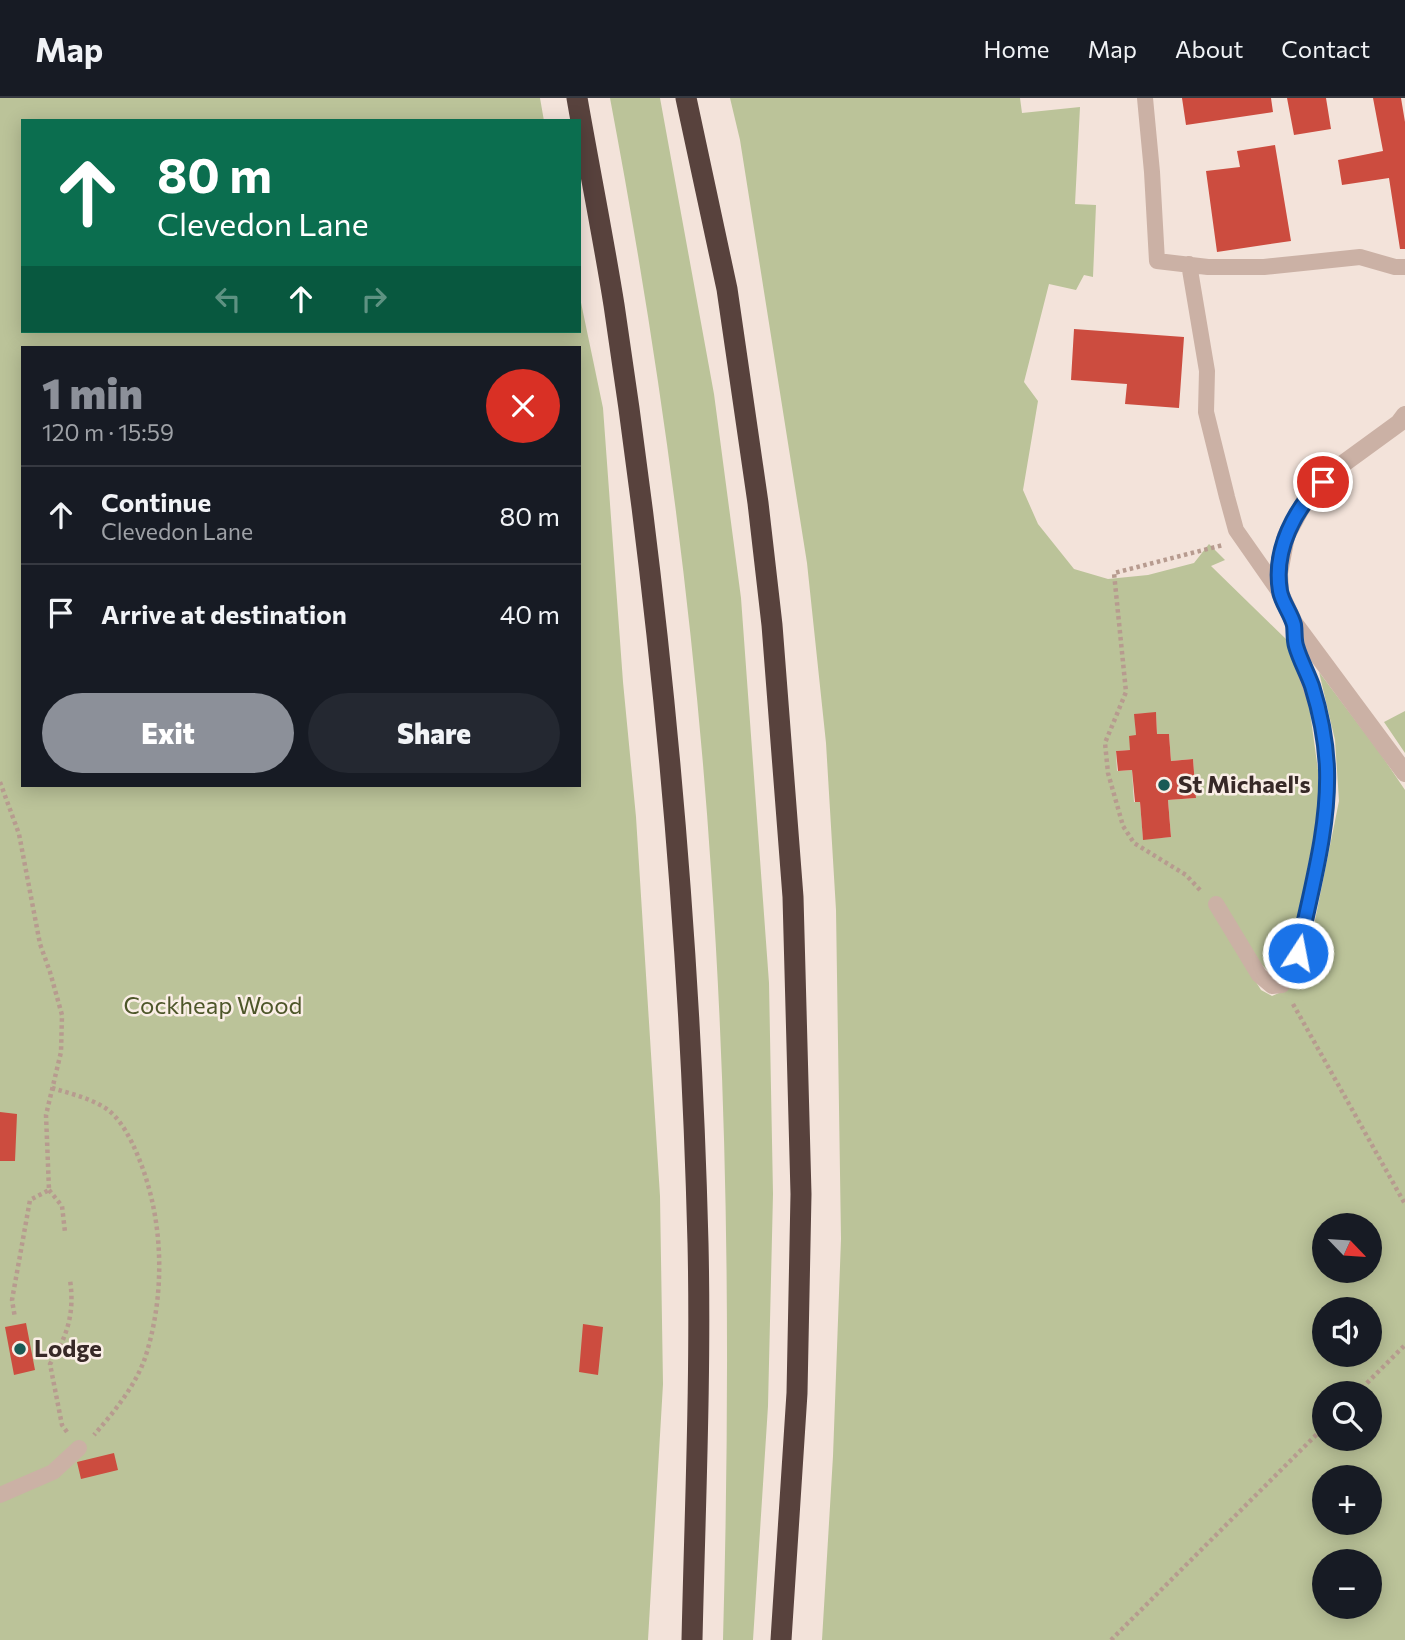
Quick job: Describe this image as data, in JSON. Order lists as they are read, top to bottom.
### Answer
{
  "parks": ["Cockheap Wood"],
  "places": ["St Michael's", "Lodge"],
  "north": "bottom right",
  "page": {
    "header": "Map",
    "nav": [
      "Home",
      "Map",
      "About",
      "Contact"
    ],
    "turn": ["80 m", "Clevedon Lane"],
    "heading": ["1 min", "120 m · 15:59"],
    "list": [
      {
        "name": "Continue",
        "note": "Clevedon Lane",
        "value": "80 m"
      },
      {
        "name": "Arrive at destination",
        "value": "40 m"
      }
    ],
    "buttons": ["Exit", "Share"],
    "map_buttons": ["+", "−"]
  }
}
